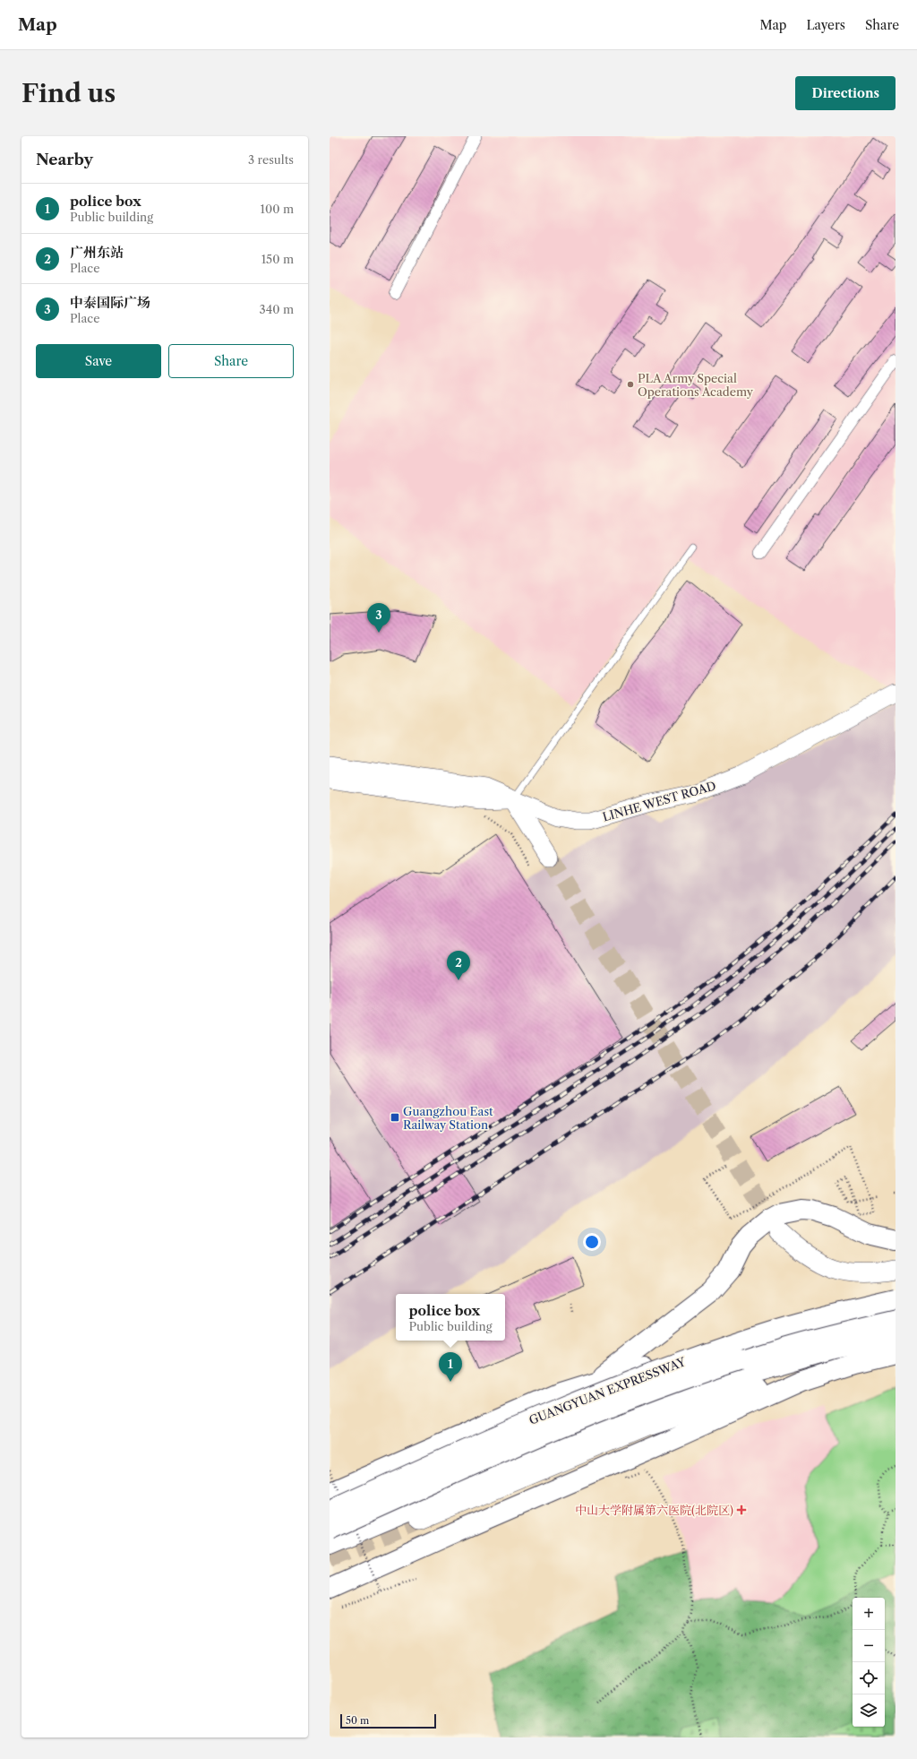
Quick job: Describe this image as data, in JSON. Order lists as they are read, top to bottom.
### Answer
{
  "streets": {
    "highway": ["GUANGYUAN EXPRESSWAY"],
    "main road": ["LINHE WEST ROAD"]
  },
  "places": {
    "other": ["PLA Army Special Operations Academy"],
    "transit": ["Guangzhou East Railway Station"],
    "health": ["中山大学附属第六医院(北院区)"]
  },
  "scale_bar": "50 m",
  "page": {
    "header": "Map",
    "nav": ["Map", "Layers", "Share"],
    "buttons": [
      "Directions",
      ["Save", "Share"]
    ],
    "title": "Find us",
    "heading": ["Nearby", "3 results"],
    "list": [
      {
        "mark": "1",
        "name": "police box",
        "note": "Public building",
        "value": "100 m"
      },
      {
        "mark": "2",
        "name": "广州东站",
        "note": "Place",
        "value": "150 m"
      },
      {
        "mark": "3",
        "name": "中泰国际广场",
        "note": "Place",
        "value": "340 m"
      }
    ],
    "pins": ["3", "2", "1"],
    "popup": ["police box", "Public building"],
    "map_buttons": ["+", "−"],
    "scale": "50 m"
  }
}
